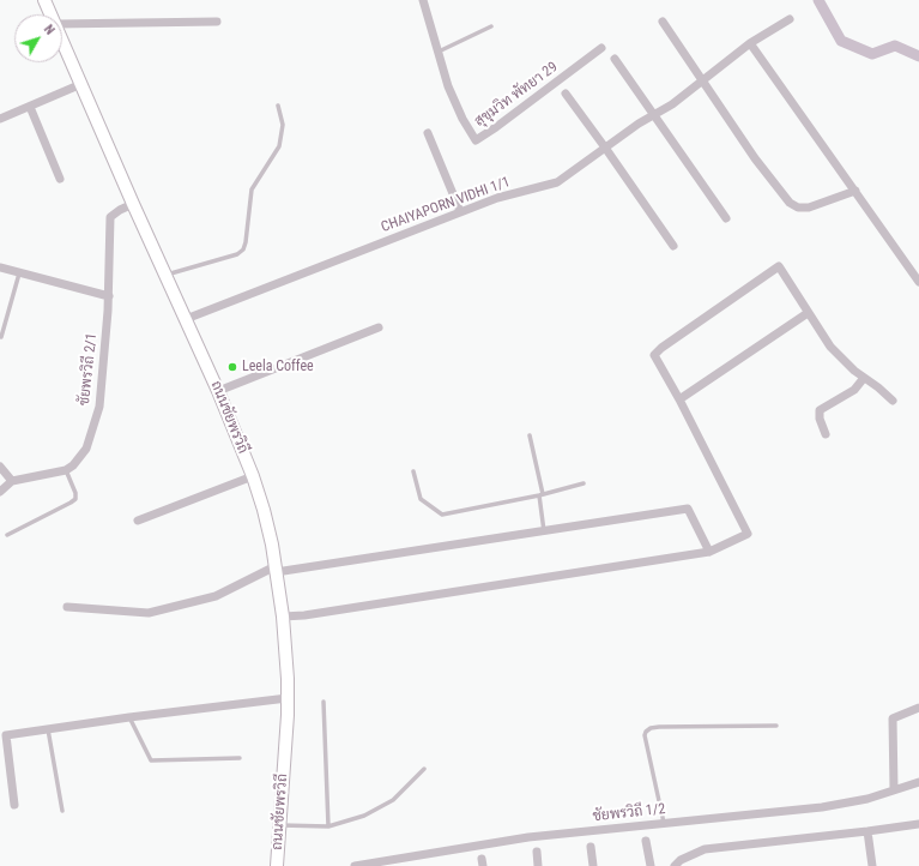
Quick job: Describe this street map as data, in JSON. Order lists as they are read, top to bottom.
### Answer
{
  "streets": {
    "main road": ["ถนนชัยพรวิถี"],
    "street": [
      "สุขุมวิท พัทยา 29",
      "CHAIYAPORN VIDHI 1/1",
      "ชัยพรวิถี 2/1",
      "ชัยพรวิถี 1/2"
    ]
  },
  "crossings": [
    ["CHAIYAPORN VIDHI 1/1", "ถนนชัยพรวิถี"],
    ["ชัยพรวิถี 2/1", "ถนนชัยพรวิถี"]
  ],
  "places": ["Leela Coffee"],
  "north": "top right"
}
